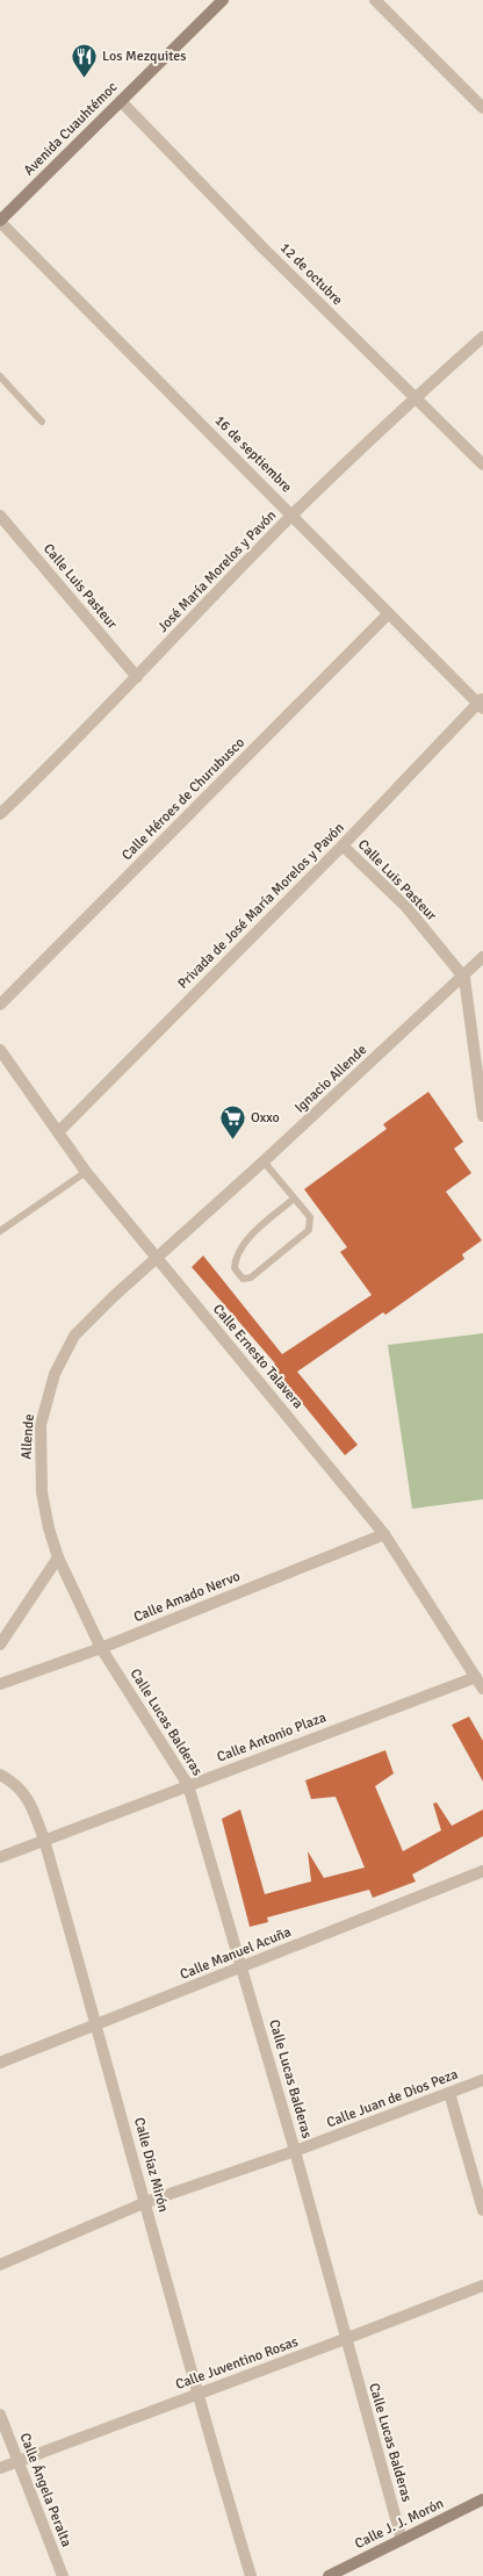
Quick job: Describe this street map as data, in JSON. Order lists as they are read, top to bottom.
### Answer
{
  "streets": {
    "main road": ["Avenida Cuauhtémoc", "Calle J. J. Morón"],
    "street": [
      "12 de octubre",
      "16 de septiembre",
      "José María Morelos y Pavón",
      "Calle Luis Pasteur",
      "Calle Héroes de Churubusco",
      "Privada de José María Morelos y Pavón",
      "Ignacio Allende",
      "Calle Ernesto Talavera",
      "Allende",
      "Calle Amado Nervo",
      "Calle Lucas Balderas",
      "Calle Antonio Plaza",
      "Calle Manuel Acuña",
      "Calle Juan de Dios Peza",
      "Calle Díaz Mirón",
      "Calle Juventino Rosas",
      "Calle Ángela Peralta"
    ]
  },
  "crossings": [
    ["Avenida Cuauhtémoc", "12 de octubre"],
    ["Avenida Cuauhtémoc", "16 de septiembre"],
    ["12 de octubre", "José María Morelos y Pavón"],
    ["16 de septiembre", "José María Morelos y Pavón"],
    ["16 de septiembre", "Calle Héroes de Churubusco"],
    ["16 de septiembre", "Privada de José María Morelos y Pavón"],
    ["José María Morelos y Pavón", "Calle Luis Pasteur"],
    ["Calle Luis Pasteur", "Privada de José María Morelos y Pavón"],
    ["Calle Luis Pasteur", "Ignacio Allende"],
    ["Privada de José María Morelos y Pavón", "Calle Ernesto Talavera"],
    ["Ignacio Allende", "Calle Ernesto Talavera"],
    ["Ignacio Allende", "Allende"],
    ["Calle Ernesto Talavera", "Allende"],
    ["Calle Ernesto Talavera", "Calle Amado Nervo"],
    ["Calle Ernesto Talavera", "Calle Antonio Plaza"],
    ["Allende", "Calle Amado Nervo"],
    ["Allende", "Calle Lucas Balderas"],
    ["Calle Amado Nervo", "Calle Lucas Balderas"],
    ["Calle Lucas Balderas", "Calle Antonio Plaza"],
    ["Calle Lucas Balderas", "Calle Manuel Acuña"],
    ["Calle Lucas Balderas", "Calle Juan de Dios Peza"],
    ["Calle Lucas Balderas", "Calle Juventino Rosas"],
    ["Calle Lucas Balderas", "Calle J. J. Morón"],
    ["Calle Antonio Plaza", "Calle Díaz Mirón"],
    ["Calle Manuel Acuña", "Calle Díaz Mirón"],
    ["Calle Juan de Dios Peza", "Calle Díaz Mirón"],
    ["Calle Díaz Mirón", "Calle Juventino Rosas"],
    ["Calle Juventino Rosas", "Calle Ángela Peralta"]
  ],
  "places": {
    "restaurant": ["Los Mezquites"],
    "supermarket": ["Oxxo"]
  }
}
